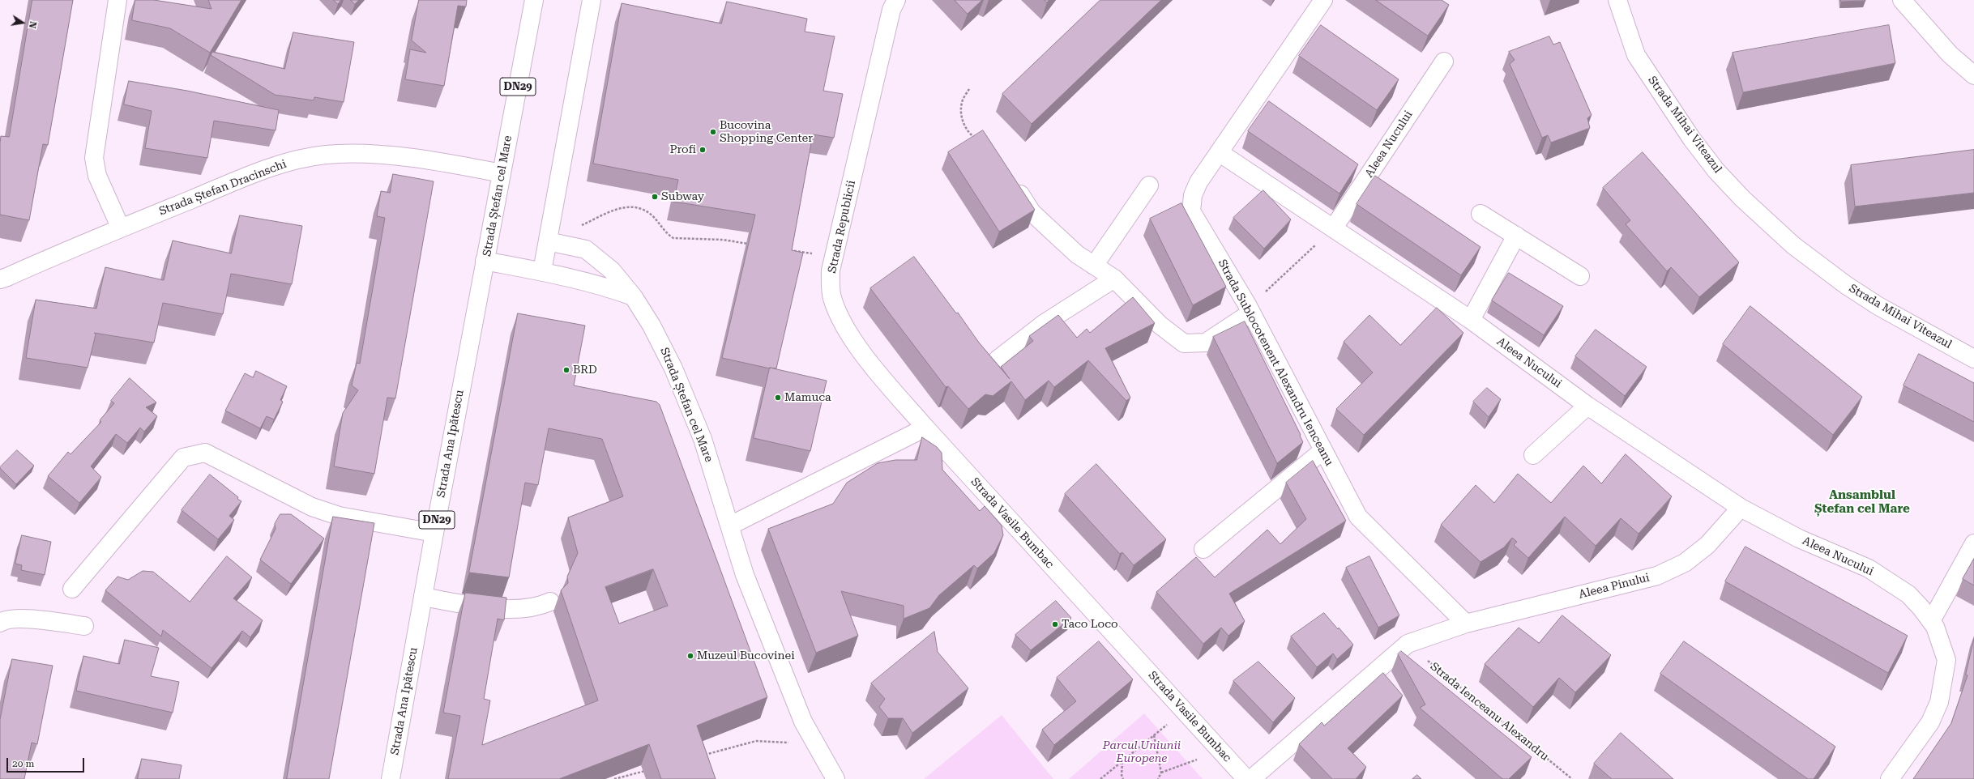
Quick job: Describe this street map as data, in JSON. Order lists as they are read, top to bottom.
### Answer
{
  "streets": {
    "street": [
      "DN29",
      "Strada Mihai Viteazul",
      "Aleea Nucului",
      "Strada Ștefan Dracinschi",
      "Strada Ștefan cel Mare",
      "Strada Republicii",
      "Strada Sublocotenent Alexandru Ienceanu",
      "Strada Ana Ipătescu",
      "Strada Vasile Bumbac",
      "Aleea Pinului"
    ],
    "path": ["Strada Ienceanu Alexandru"]
  },
  "crossings": [
    ["Aleea Nucului", "Strada Sublocotenent Alexandru Ienceanu"],
    ["Aleea Nucului", "Aleea Pinului"],
    ["Strada Ștefan Dracinschi", "Strada Ștefan cel Mare"],
    ["Strada Ștefan cel Mare", "Strada Ana Ipătescu"],
    ["Strada Republicii", "Strada Vasile Bumbac"],
    ["Strada Sublocotenent Alexandru Ienceanu", "Aleea Pinului"]
  ],
  "districts": ["Ansamblul Ștefan cel Mare"],
  "parks": ["Parcul Uniunii Europene"],
  "places": [
    "Bucovina Shopping Center",
    "Profi",
    "Subway",
    "BRD",
    "Mamuca",
    "Taco Loco",
    "Muzeul Bucovinei"
  ],
  "scale_bar": "20 m",
  "north": "right"
}
